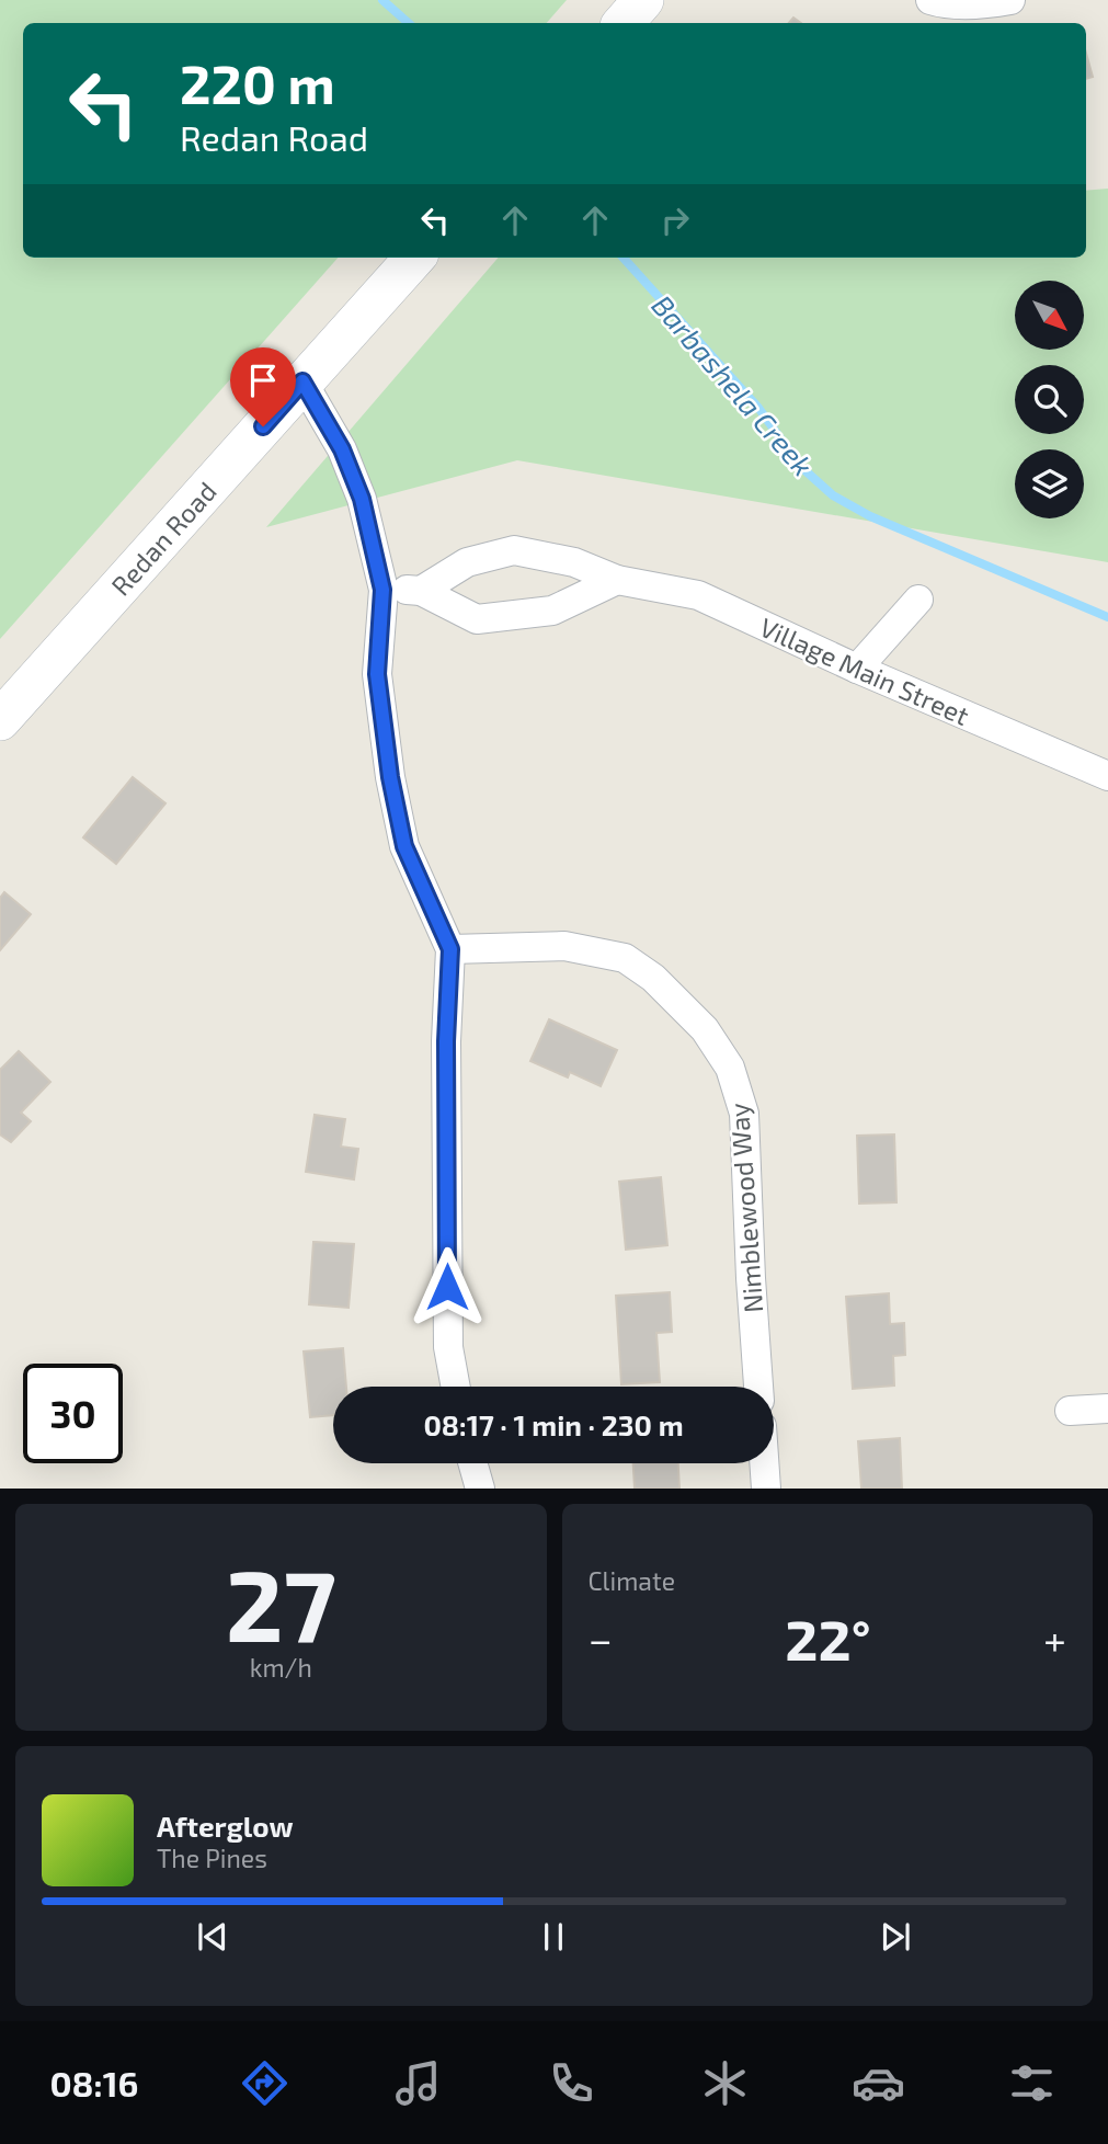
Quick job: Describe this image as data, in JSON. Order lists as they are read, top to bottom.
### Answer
{
  "streets": {
    "main road": ["Redan Road"],
    "street": ["Village Main Street", "Nimblewood Way"]
  },
  "water": ["Barbashela Creek"],
  "north": "bottom right",
  "page": {
    "turn": ["220 m", "Redan Road"],
    "limit": "30",
    "trip": "08:17 · 1 min · 230 m",
    "tile": [
      ["27", "km/h"],
      "Climate"
    ],
    "heat": ["−", "22°", "+"],
    "song": ["Afterglow", "The Pines"],
    "tabs": "08:16"
  }
}
